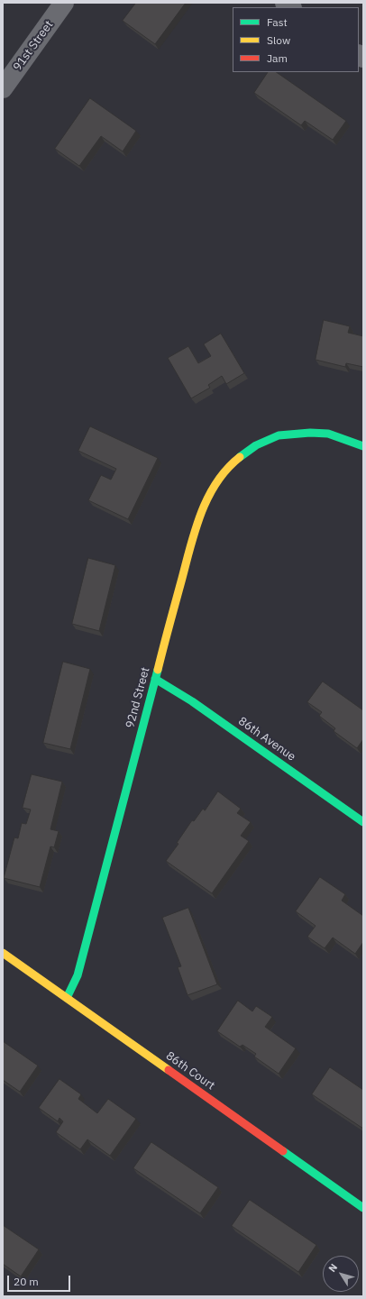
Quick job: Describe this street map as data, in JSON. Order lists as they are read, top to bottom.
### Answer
{
  "streets": {
    "street": [
      "91st Street",
      "92nd Street",
      "86th Avenue",
      "86th Court"
    ]
  },
  "crossings": [
    ["92nd Street", "86th Avenue"],
    ["92nd Street", "86th Court"]
  ],
  "legend": ["Fast", "Slow", "Jam"],
  "scale_bar": "20 m",
  "north": "top left"
}
